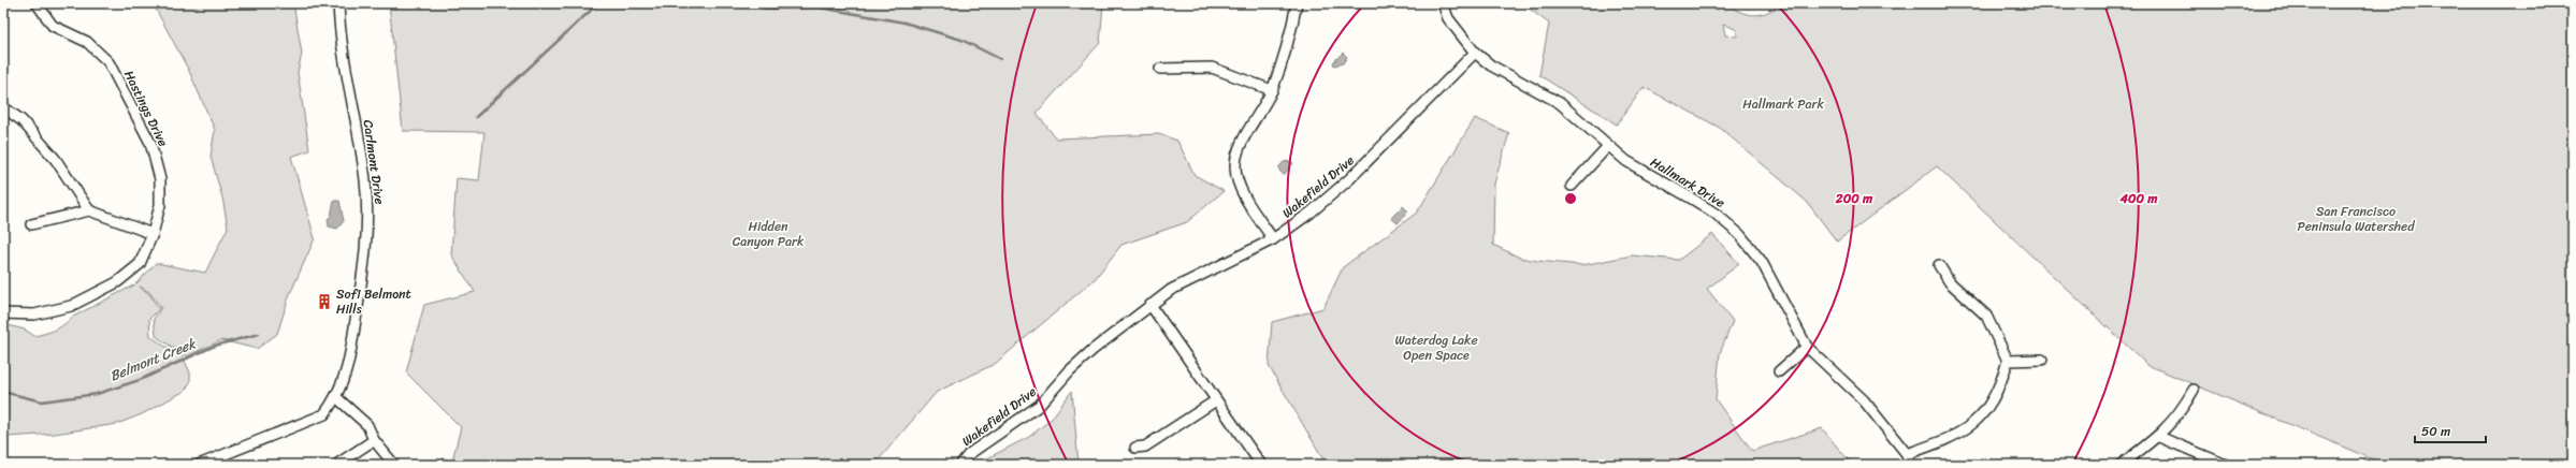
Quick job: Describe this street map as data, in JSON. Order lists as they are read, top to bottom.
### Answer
{
  "streets": {
    "street": [
      "Hastings Drive",
      "Carlmont Drive",
      "Hallmark Drive",
      "Wakefield Drive"
    ]
  },
  "crossings": [
    ["Hallmark Drive", "Wakefield Drive"]
  ],
  "water": ["Belmont Creek"],
  "parks": [
    "Hallmark Park",
    "San Francisco Peninsula Watershed",
    "Hidden Canyon Park",
    "Waterdog Lake Open Space"
  ],
  "places": {
    "building": ["Sofi Belmont Hills"]
  },
  "scale_bar": "50 m",
  "rings": ["200 m", "400 m"]
}
